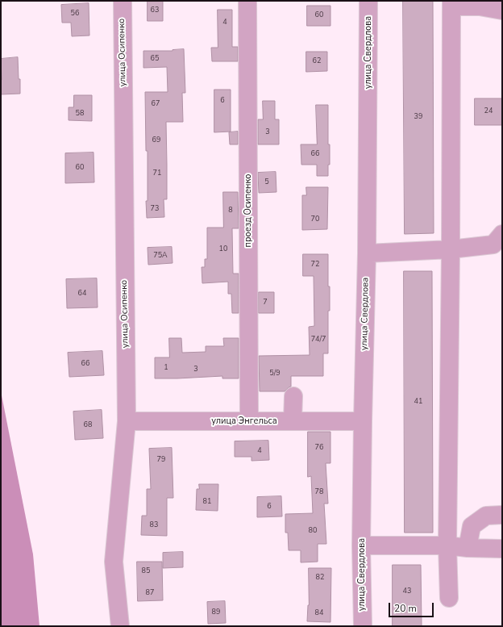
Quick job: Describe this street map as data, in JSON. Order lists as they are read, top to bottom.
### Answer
{
  "streets": {
    "street": [
      "улица Осипенко",
      "улица Свердлова",
      "проезд Осипенко",
      "улица Энгельса"
    ]
  },
  "crossings": [
    ["улица Осипенко", "улица Энгельса"],
    ["улица Свердлова", "улица Энгельса"],
    ["проезд Осипенко", "улица Энгельса"]
  ],
  "house_numbers": [
    "63",
    "56",
    "60",
    "4",
    "65",
    "62",
    "6",
    "67",
    "24",
    "58",
    "39",
    "3",
    "69",
    "66",
    "60",
    "71",
    "5",
    "73",
    "8",
    "70",
    "10",
    "75А",
    "72",
    "64",
    "7",
    "74/7",
    "66",
    "1",
    "3",
    "5/9",
    "41",
    "68",
    "76",
    "4",
    "79",
    "78",
    "81",
    "6",
    "83",
    "80",
    "85",
    "82",
    "43",
    "87",
    "89",
    "84"
  ],
  "scale_bar": "20 m"
}
